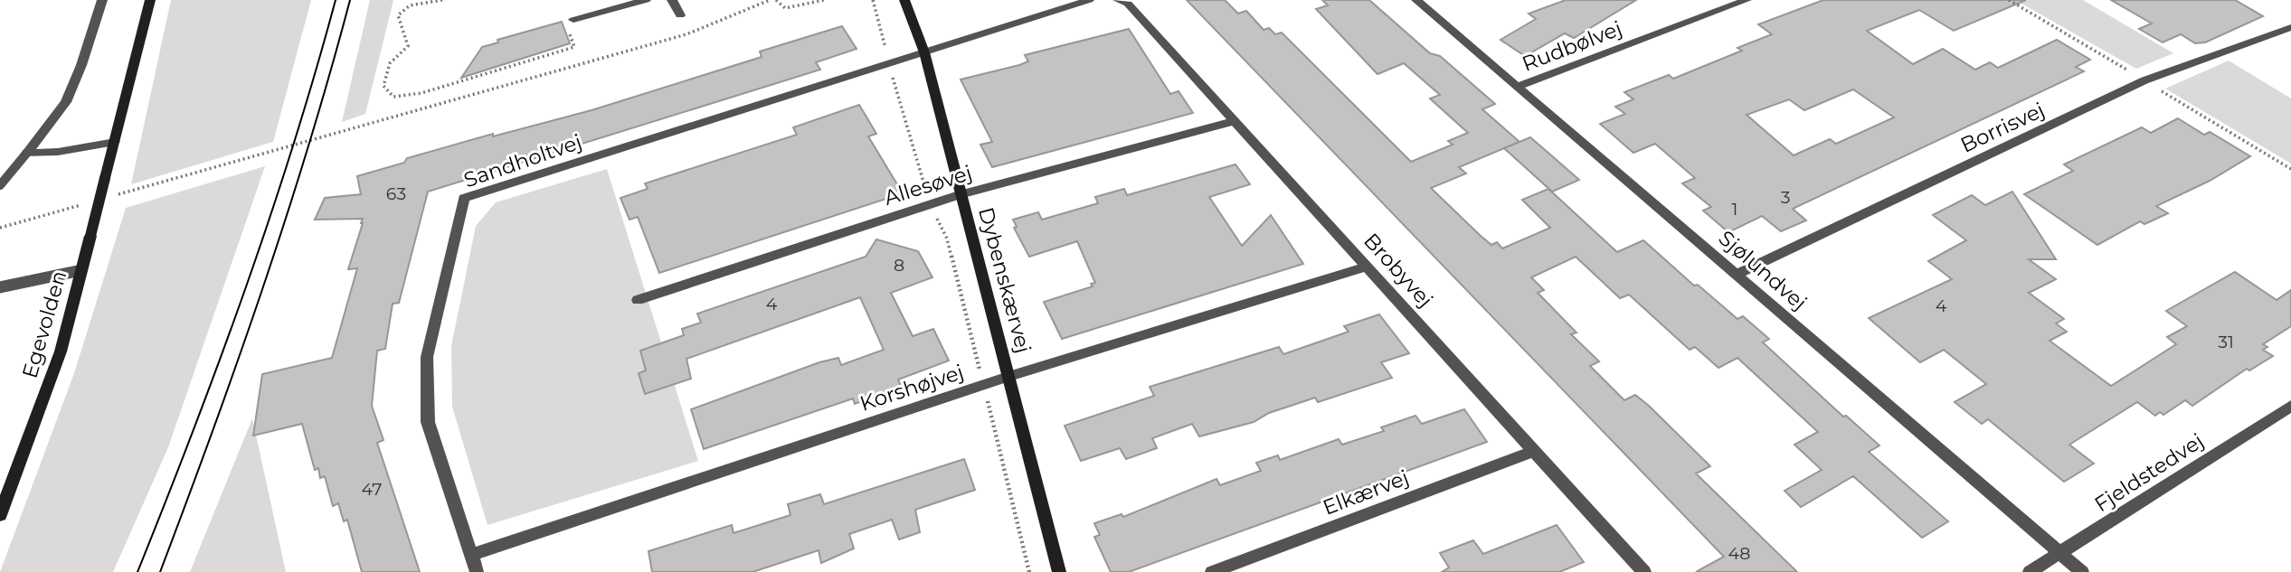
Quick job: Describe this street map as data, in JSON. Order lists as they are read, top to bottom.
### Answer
{
  "streets": {
    "street": [
      "Rudbølvej",
      "Borrisvej",
      "Sandholtvej",
      "Allesøvej",
      "Brobyvej",
      "Sjølundvej",
      "Dybenskærvej",
      "Egevolden",
      "Korshøjvej",
      "Fjeldstedvej",
      "Elkærvej"
    ]
  },
  "crossings": [
    ["Rudbølvej", "Sjølundvej"],
    ["Borrisvej", "Sjølundvej"],
    ["Sandholtvej", "Dybenskærvej"],
    ["Sandholtvej", "Korshøjvej"],
    ["Allesøvej", "Brobyvej"],
    ["Allesøvej", "Dybenskærvej"],
    ["Brobyvej", "Korshøjvej"],
    ["Brobyvej", "Elkærvej"],
    ["Sjølundvej", "Fjeldstedvej"],
    ["Dybenskærvej", "Korshøjvej"]
  ],
  "house_numbers": [
    "63",
    "3",
    "1",
    "8",
    "4",
    "4",
    "31",
    "47",
    "48"
  ]
}
